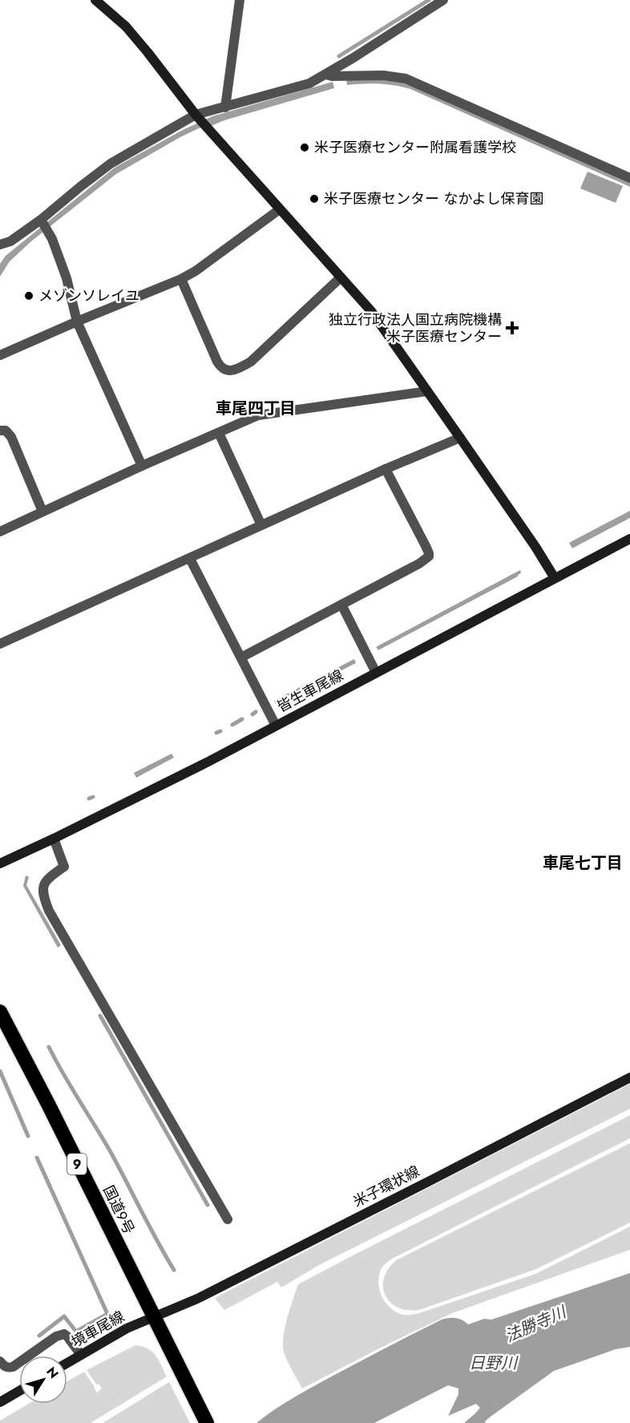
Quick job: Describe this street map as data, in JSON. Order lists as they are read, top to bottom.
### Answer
{
  "streets": {
    "highway": ["9", "国道9号"],
    "main road": ["皆生車尾線", "米子環状線", "境車尾線"]
  },
  "crossings": [
    ["米子環状線", "国道9号"],
    ["米子環状線", "境車尾線"],
    ["国道9号", "境車尾線"]
  ],
  "districts": ["車尾四丁目", "車尾七丁目"],
  "water": ["法勝寺川", "日野川"],
  "places": {
    "other": ["米子医療センター附属看護学校", "米子医療センター なかよし保育園", "メゾンソレイユ"],
    "health": ["独立行政法人国立病院機構 米子医療センター"]
  },
  "north": "top right"
}
